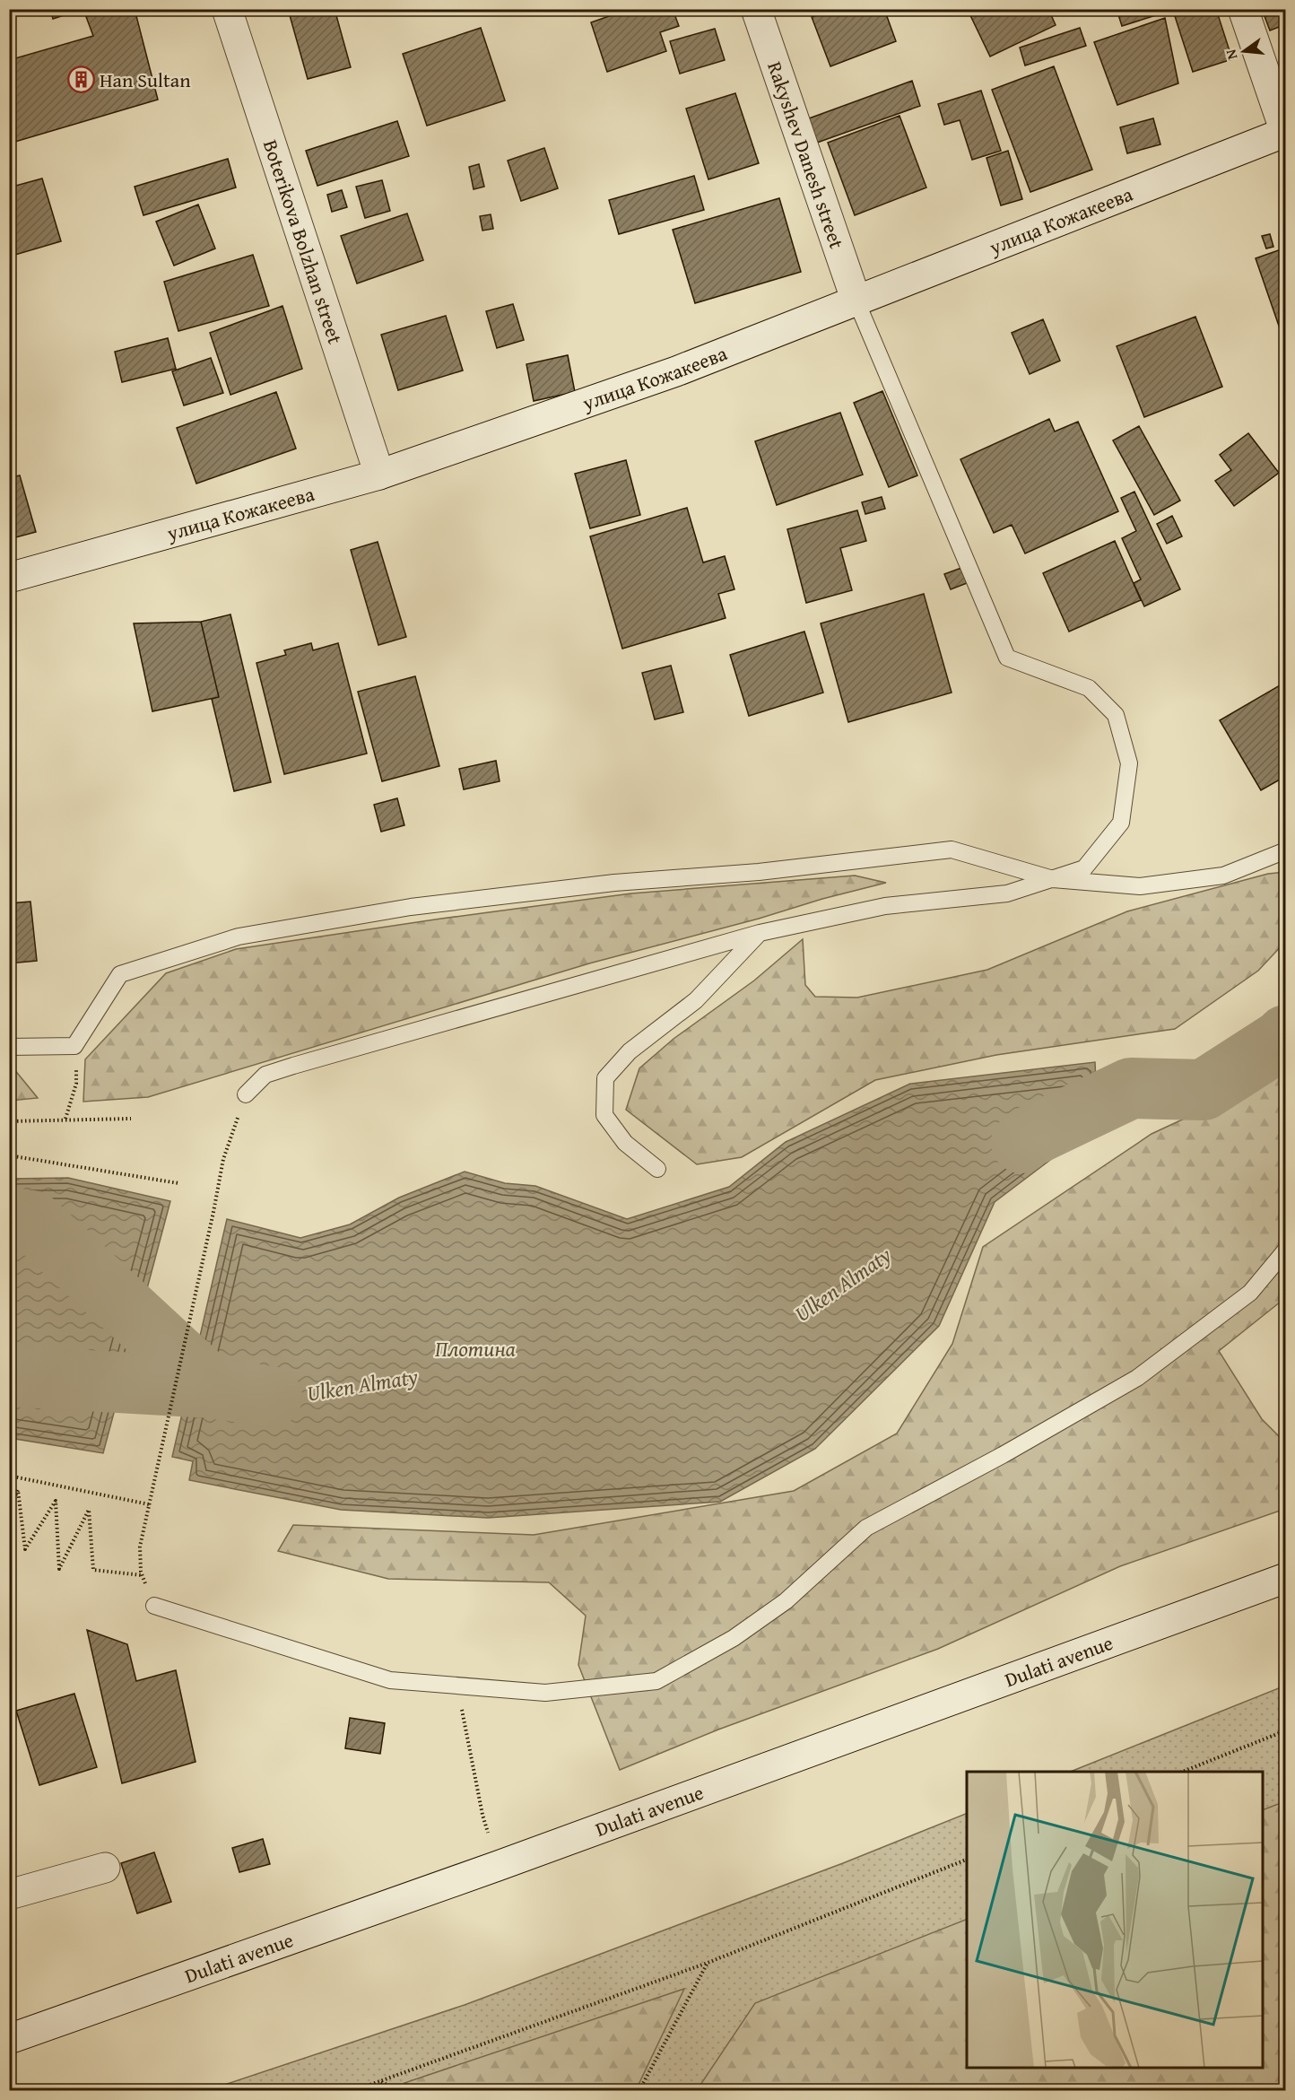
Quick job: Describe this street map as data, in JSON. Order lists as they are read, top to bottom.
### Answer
{
  "streets": {
    "street": [
      "Rakyshev Danesh street",
      "улица Кожакеева",
      "Boterikova Bolzhan street",
      "Dulati avenue"
    ]
  },
  "crossings": [
    ["Rakyshev Danesh street", "улица Кожакеева"],
    ["улица Кожакеева", "Boterikova Bolzhan street"]
  ],
  "water": ["Ulken Almaty", "Плотина"],
  "places": {
    "building": ["Han Sultan"]
  },
  "north": "left"
}
